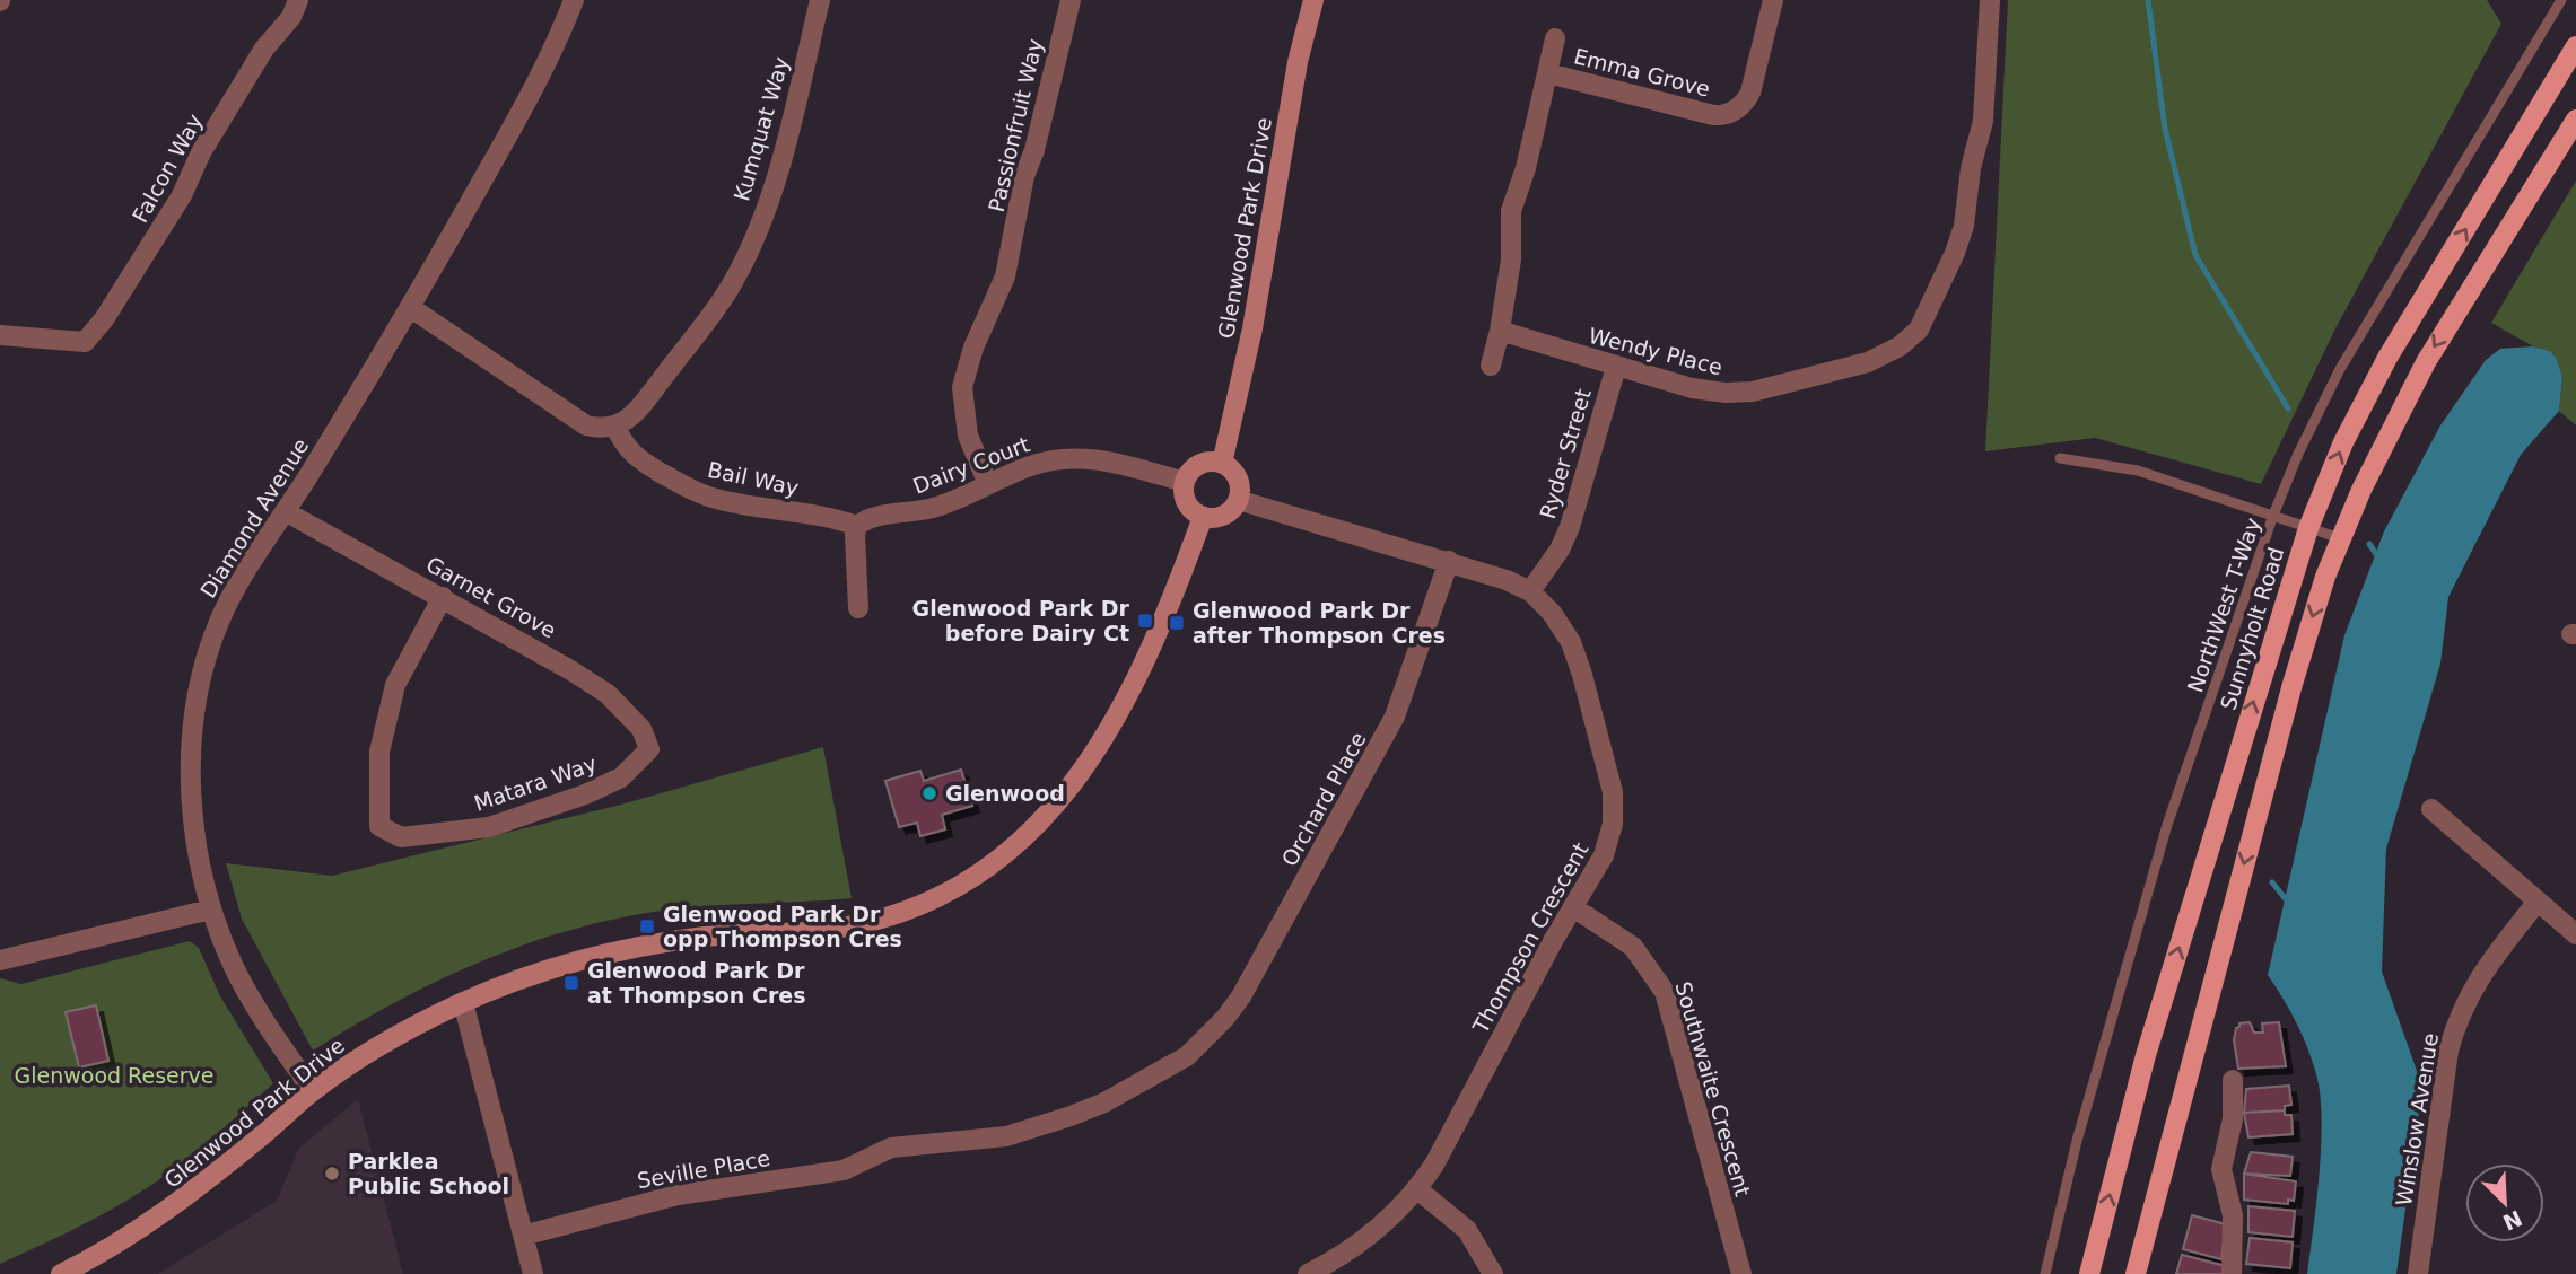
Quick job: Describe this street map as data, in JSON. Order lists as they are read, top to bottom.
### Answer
{
  "streets": {
    "main road": ["Sunnyholt Road"],
    "street": [
      "Emma Grove",
      "Passionfruit Way",
      "Kumquat Way",
      "Falcon Way",
      "Glenwood Park Drive",
      "Wendy Place",
      "Ryder Street",
      "Dairy Court",
      "Bail Way",
      "Diamond Avenue",
      "Garnet Grove",
      "Matara Way",
      "Orchard Place",
      "Thompson Crescent",
      "Southwaite Crescent",
      "Winslow Avenue",
      "Seville Place"
    ],
    "lane": ["NorthWest T-Way"]
  },
  "crossings": [
    ["Passionfruit Way", "Dairy Court"],
    ["Kumquat Way", "Bail Way"],
    ["Glenwood Park Drive", "Dairy Court"],
    ["Glenwood Park Drive", "Diamond Avenue"],
    ["Glenwood Park Drive", "Thompson Crescent"],
    ["Wendy Place", "Ryder Street"],
    ["Ryder Street", "Thompson Crescent"],
    ["Dairy Court", "Bail Way"],
    ["Dairy Court", "Thompson Crescent"],
    ["Diamond Avenue", "Garnet Grove"],
    ["Garnet Grove", "Matara Way"],
    ["Orchard Place", "Thompson Crescent"],
    ["Orchard Place", "Seville Place"],
    ["Thompson Crescent", "Southwaite Crescent"]
  ],
  "parks": ["Glenwood Reserve"],
  "places": {
    "transit": [
      "Glenwood Park Dr before Dairy Ct",
      "Glenwood Park Dr after Thompson Cres",
      "Glenwood Park Dr opp Thompson Cres",
      "Glenwood Park Dr at Thompson Cres"
    ],
    "other": ["Glenwood", "Parklea Public School"]
  },
  "north": "bottom right"
}
